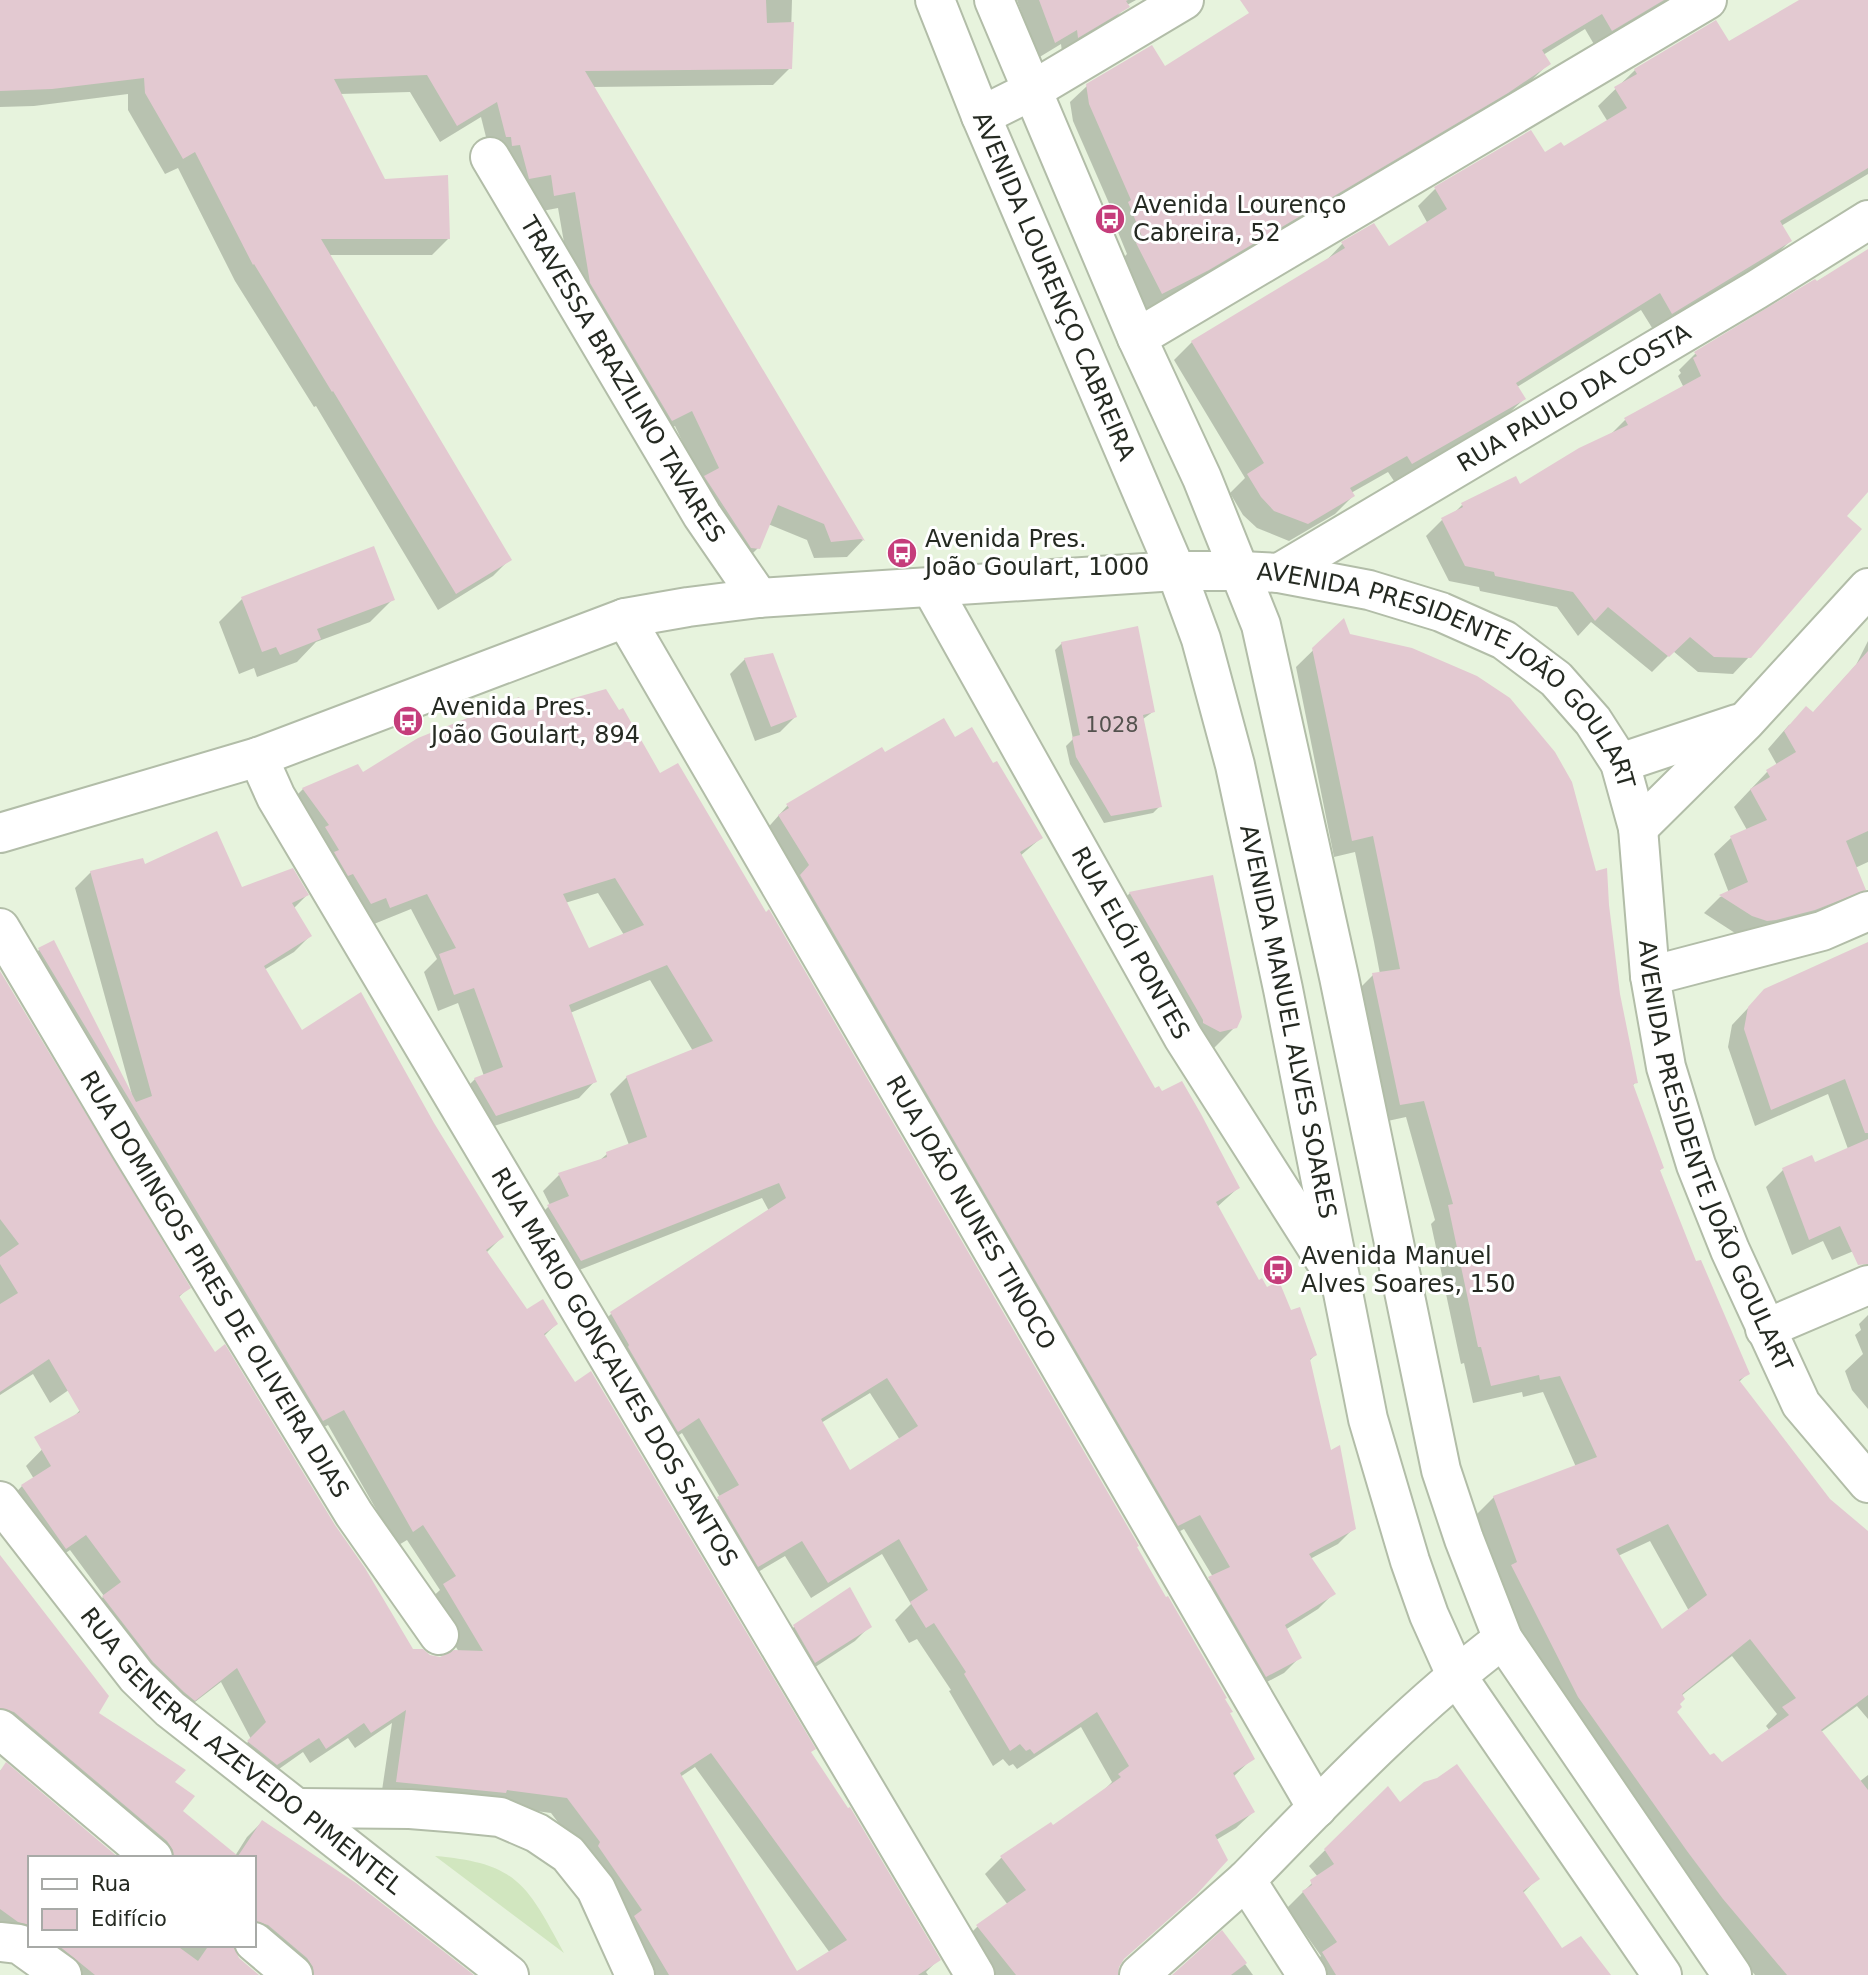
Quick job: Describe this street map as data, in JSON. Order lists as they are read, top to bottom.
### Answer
{
  "streets": {
    "street": [
      "AVENIDA LOURENÇO CABREIRA",
      "TRAVESSA BRAZILINO TAVARES",
      "RUA PAULO DA COSTA",
      "AVENIDA PRESIDENTE JOÃO GOULART",
      "RUA ELÓI PONTES",
      "AVENIDA MANUEL ALVES SOARES",
      "RUA JOÃO NUNES TINOCO",
      "RUA DOMINGOS PIRES DE OLIVEIRA DIAS",
      "RUA MÁRIO GONÇALVES DOS SANTOS",
      "RUA GENERAL AZEVEDO PIMENTEL"
    ]
  },
  "crossings": [
    ["AVENIDA LOURENÇO CABREIRA", "AVENIDA PRESIDENTE JOÃO GOULART"],
    ["AVENIDA LOURENÇO CABREIRA", "AVENIDA MANUEL ALVES SOARES"],
    ["TRAVESSA BRAZILINO TAVARES", "AVENIDA PRESIDENTE JOÃO GOULART"],
    ["RUA PAULO DA COSTA", "AVENIDA PRESIDENTE JOÃO GOULART"],
    ["AVENIDA PRESIDENTE JOÃO GOULART", "RUA ELÓI PONTES"],
    ["AVENIDA PRESIDENTE JOÃO GOULART", "AVENIDA MANUEL ALVES SOARES"],
    ["AVENIDA PRESIDENTE JOÃO GOULART", "RUA JOÃO NUNES TINOCO"],
    ["AVENIDA PRESIDENTE JOÃO GOULART", "RUA MÁRIO GONÇALVES DOS SANTOS"],
    ["RUA ELÓI PONTES", "AVENIDA MANUEL ALVES SOARES"]
  ],
  "places": {
    "bus stop": [
      "Avenida Lourenço Cabreira, 52",
      "Avenida Pres. João Goulart, 1000",
      "Avenida Pres. João Goulart, 894",
      "Avenida Manuel Alves Soares, 150"
    ]
  },
  "house_numbers": ["1028"],
  "legend": ["Rua", "Edifício"]
}
